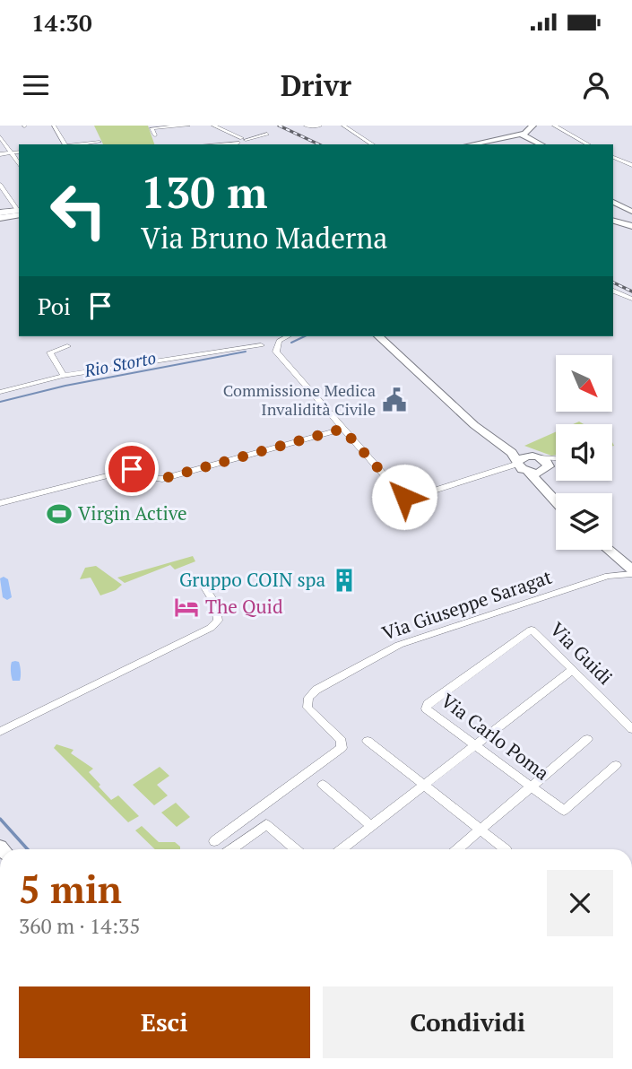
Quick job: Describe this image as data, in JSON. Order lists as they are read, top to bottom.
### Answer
{
  "streets": {
    "street": ["Via Giuseppe Saragat", "Via Guidi", "Via Carlo Poma"]
  },
  "crossings": [
    ["Via Guidi", "Via Carlo Poma"]
  ],
  "water": ["Rio Storto"],
  "places": {
    "public building": ["Commissione Medica Invalidità Civile"],
    "sports": ["Virgin Active"],
    "building": ["Gruppo COIN spa"],
    "hotel": ["The Quid"]
  },
  "north": "bottom right",
  "page": {
    "status": "14:30",
    "header": "Drivr",
    "turn": ["130 m", "Via Bruno Maderna"],
    "then": "Poi",
    "heading": ["5 min", "360 m · 14:35"],
    "buttons": ["Esci", "Condividi"]
  }
}
